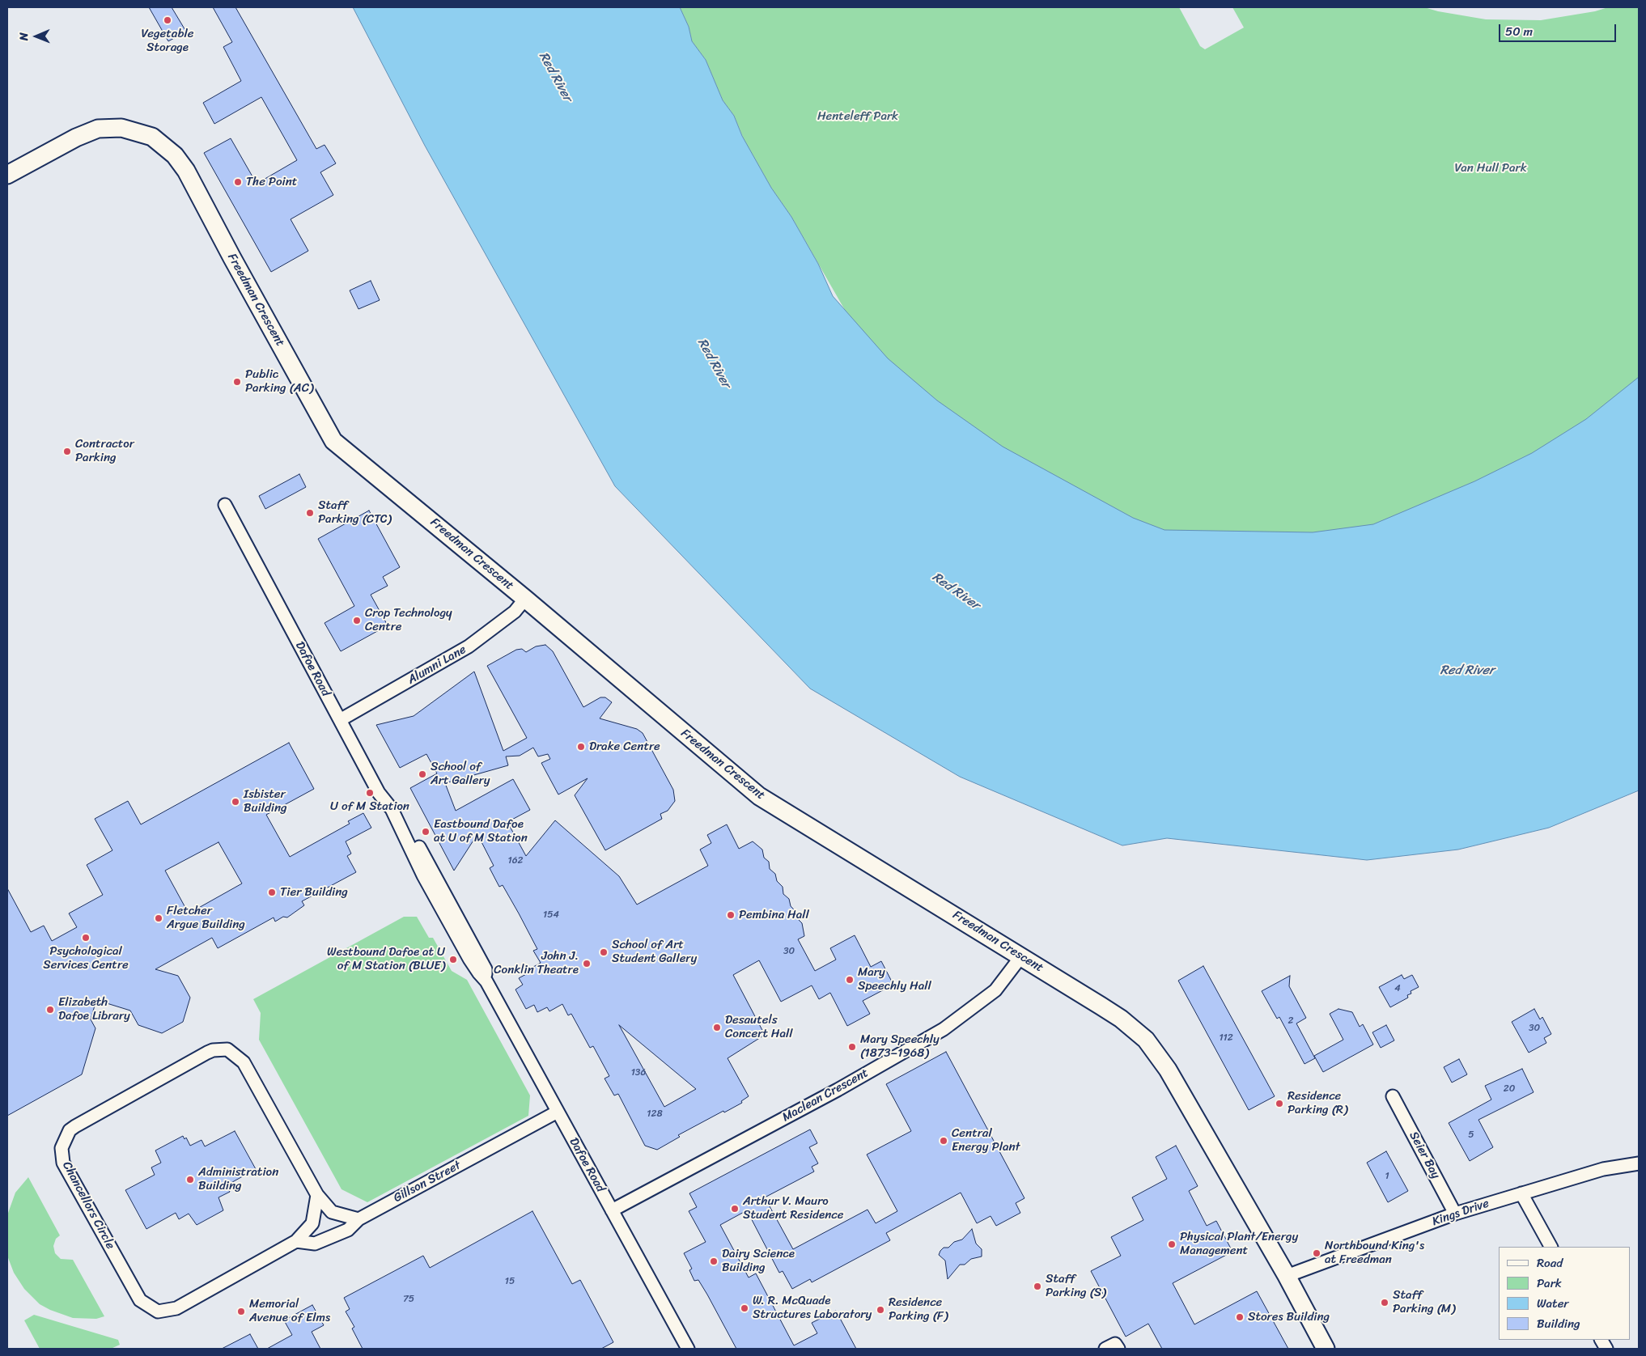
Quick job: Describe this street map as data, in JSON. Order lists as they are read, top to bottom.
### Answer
{
  "streets": {
    "street": [
      "Freedman Crescent",
      "Alumni Lane",
      "Dafoe Road",
      "Maclean Crescent",
      "Seier Bay",
      "Gillson Street",
      "Chancellors Circle",
      "Kings Drive"
    ]
  },
  "crossings": [
    ["Freedman Crescent", "Alumni Lane"],
    ["Freedman Crescent", "Maclean Crescent"],
    ["Freedman Crescent", "Kings Drive"],
    ["Alumni Lane", "Dafoe Road"],
    ["Dafoe Road", "Maclean Crescent"],
    ["Dafoe Road", "Gillson Street"],
    ["Seier Bay", "Kings Drive"],
    ["Gillson Street", "Chancellors Circle"]
  ],
  "water": ["Red River"],
  "parks": ["Henteleff Park", "Van Hull Park"],
  "places": [
    "Vegetable Storage",
    "The Point",
    "Public Parking (AC)",
    "Contractor Parking",
    "Staff Parking (CTC)",
    "Crop Technology Centre",
    "Drake Centre",
    "School of Art Gallery",
    "U of M Station",
    "Isbister Building",
    "Eastbound Dafoe at U of M Station",
    "Tier Building",
    "Pembina Hall",
    "Fletcher Argue Building",
    "Psychological Services Centre",
    "School of Art Student Gallery",
    "Westbound Dafoe at U of M Station (BLUE)",
    "John J. Conklin Theatre",
    "Mary Speechly Hall",
    "Elizabeth Dafoe Library",
    "Desautels Concert Hall",
    "Mary Speechly (1873–1968)",
    "Residence Parking (R)",
    "Central Energy Plant",
    "Administration Building",
    "Arthur V. Mauro Student Residence",
    "Physical Plant/Energy Management",
    "Northbound King's at Freedman",
    "Dairy Science Building",
    "Staff Parking (S)",
    "Staff Parking (M)",
    "W. R. McQuade Structures Laboratory",
    "Residence Parking (F)",
    "Memorial Avenue of Elms",
    "Stores Building"
  ],
  "house_numbers": [
    "162",
    "154",
    "30",
    "4",
    "2",
    "30",
    "112",
    "136",
    "20",
    "128",
    "5",
    "1",
    "15",
    "75"
  ],
  "legend": [
    "Road",
    "Park",
    "Water",
    "Building"
  ],
  "scale_bar": "50 m",
  "north": "left"
}
